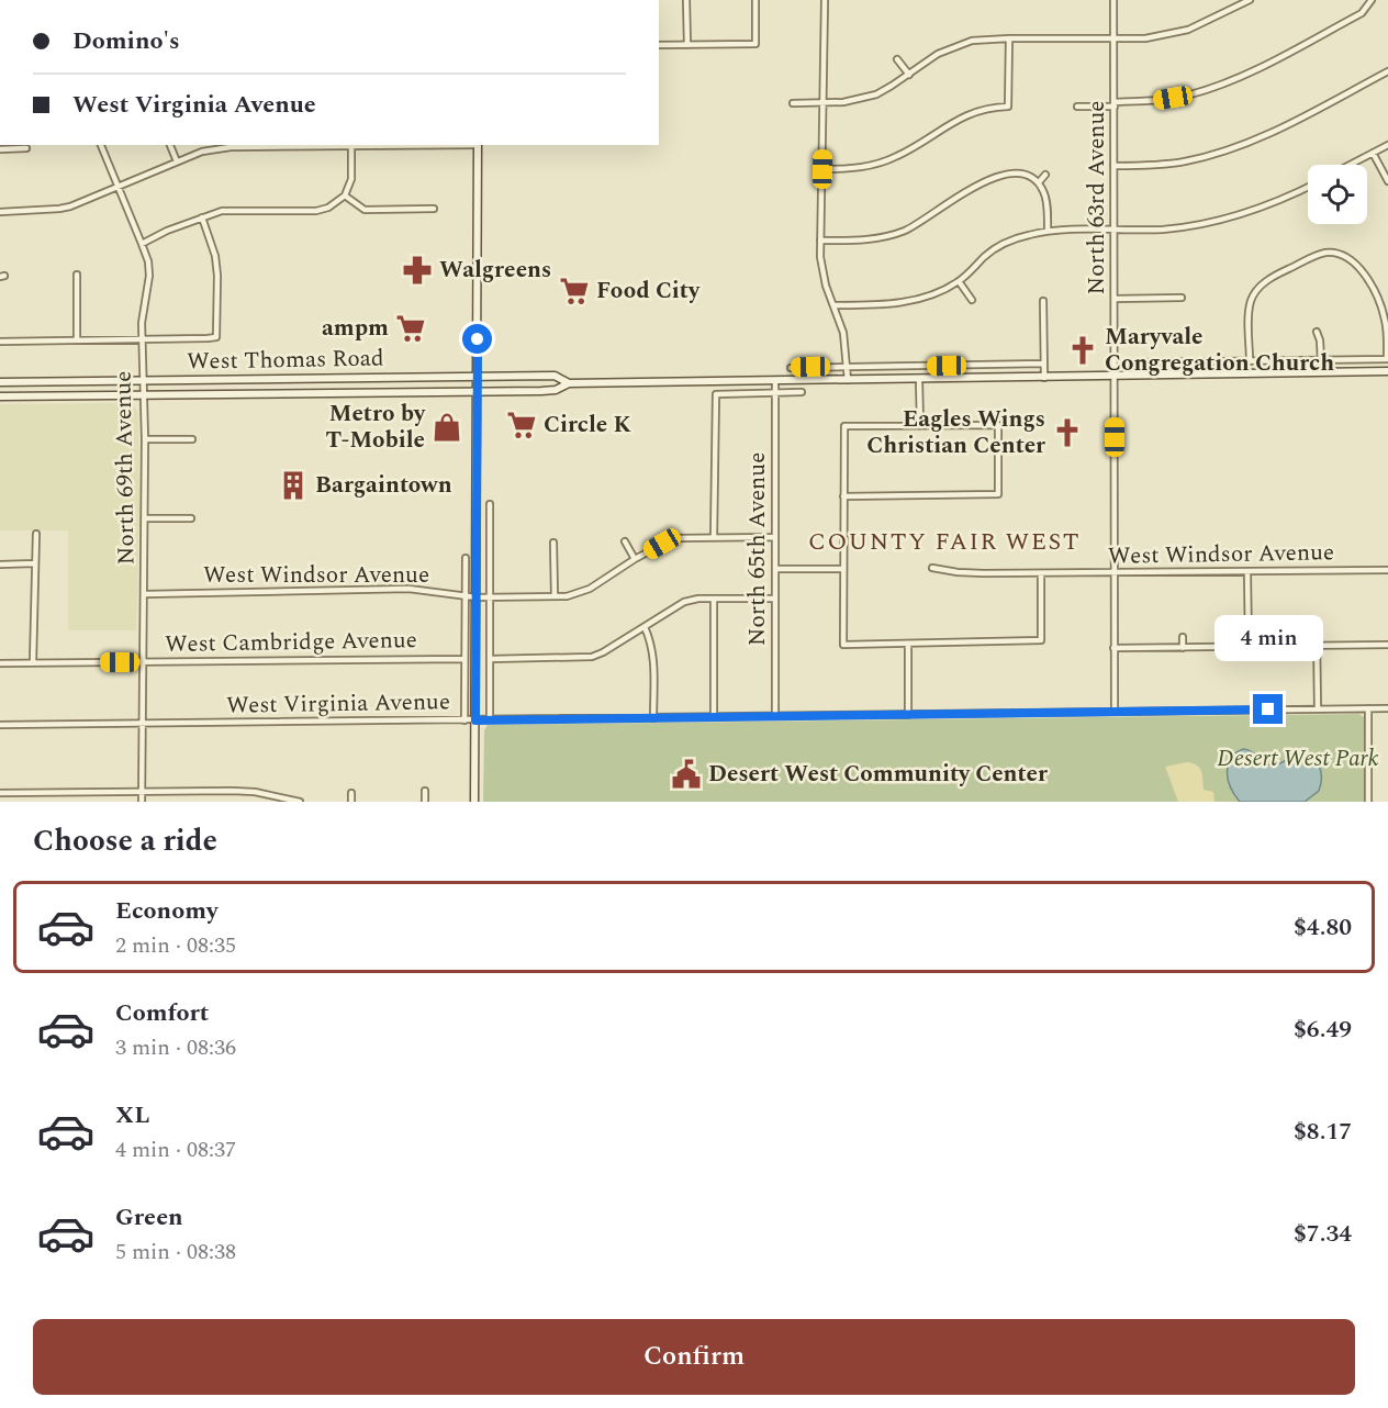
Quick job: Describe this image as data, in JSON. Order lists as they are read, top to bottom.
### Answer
{
  "streets": {
    "main road": ["West Thomas Road"],
    "street": [
      "North 63rd Avenue",
      "North 69th Avenue",
      "North 65th Avenue",
      "West Windsor Avenue",
      "West Cambridge Avenue",
      "West Virginia Avenue"
    ]
  },
  "crossings": [
    ["North 63rd Avenue", "West Thomas Road"],
    ["North 63rd Avenue", "West Windsor Avenue"],
    ["North 63rd Avenue", "West Virginia Avenue"],
    ["West Thomas Road", "North 69th Avenue"],
    ["West Thomas Road", "North 65th Avenue"],
    ["North 69th Avenue", "West Windsor Avenue"],
    ["North 69th Avenue", "West Cambridge Avenue"],
    ["North 69th Avenue", "West Virginia Avenue"],
    ["North 65th Avenue", "West Windsor Avenue"],
    ["North 65th Avenue", "West Virginia Avenue"]
  ],
  "districts": ["COUNTY FAIR WEST"],
  "parks": ["Desert West Park"],
  "places": {
    "pharmacy": ["Walgreens"],
    "supermarket": ["Food City", "ampm", "Circle K"],
    "church": ["Maryvale Congregation Church", "Eagles Wings Christian Center"],
    "shop": ["Metro by T-Mobile"],
    "building": ["Bargaintown"],
    "public building": ["Desert West Community Center"]
  },
  "page": {
    "banner": ["Domino's", "West Virginia Avenue"],
    "bubble": "4 min",
    "heading": "Choose a ride",
    "list": [
      {
        "name": "Economy",
        "note": "2 min · 08:35",
        "value": "$4.80"
      },
      {
        "name": "Comfort",
        "note": "3 min · 08:36",
        "value": "$6.49"
      },
      {
        "name": "XL",
        "note": "4 min · 08:37",
        "value": "$8.17"
      },
      {
        "name": "Green",
        "note": "5 min · 08:38",
        "value": "$7.34"
      }
    ],
    "buttons": "Confirm"
  }
}
